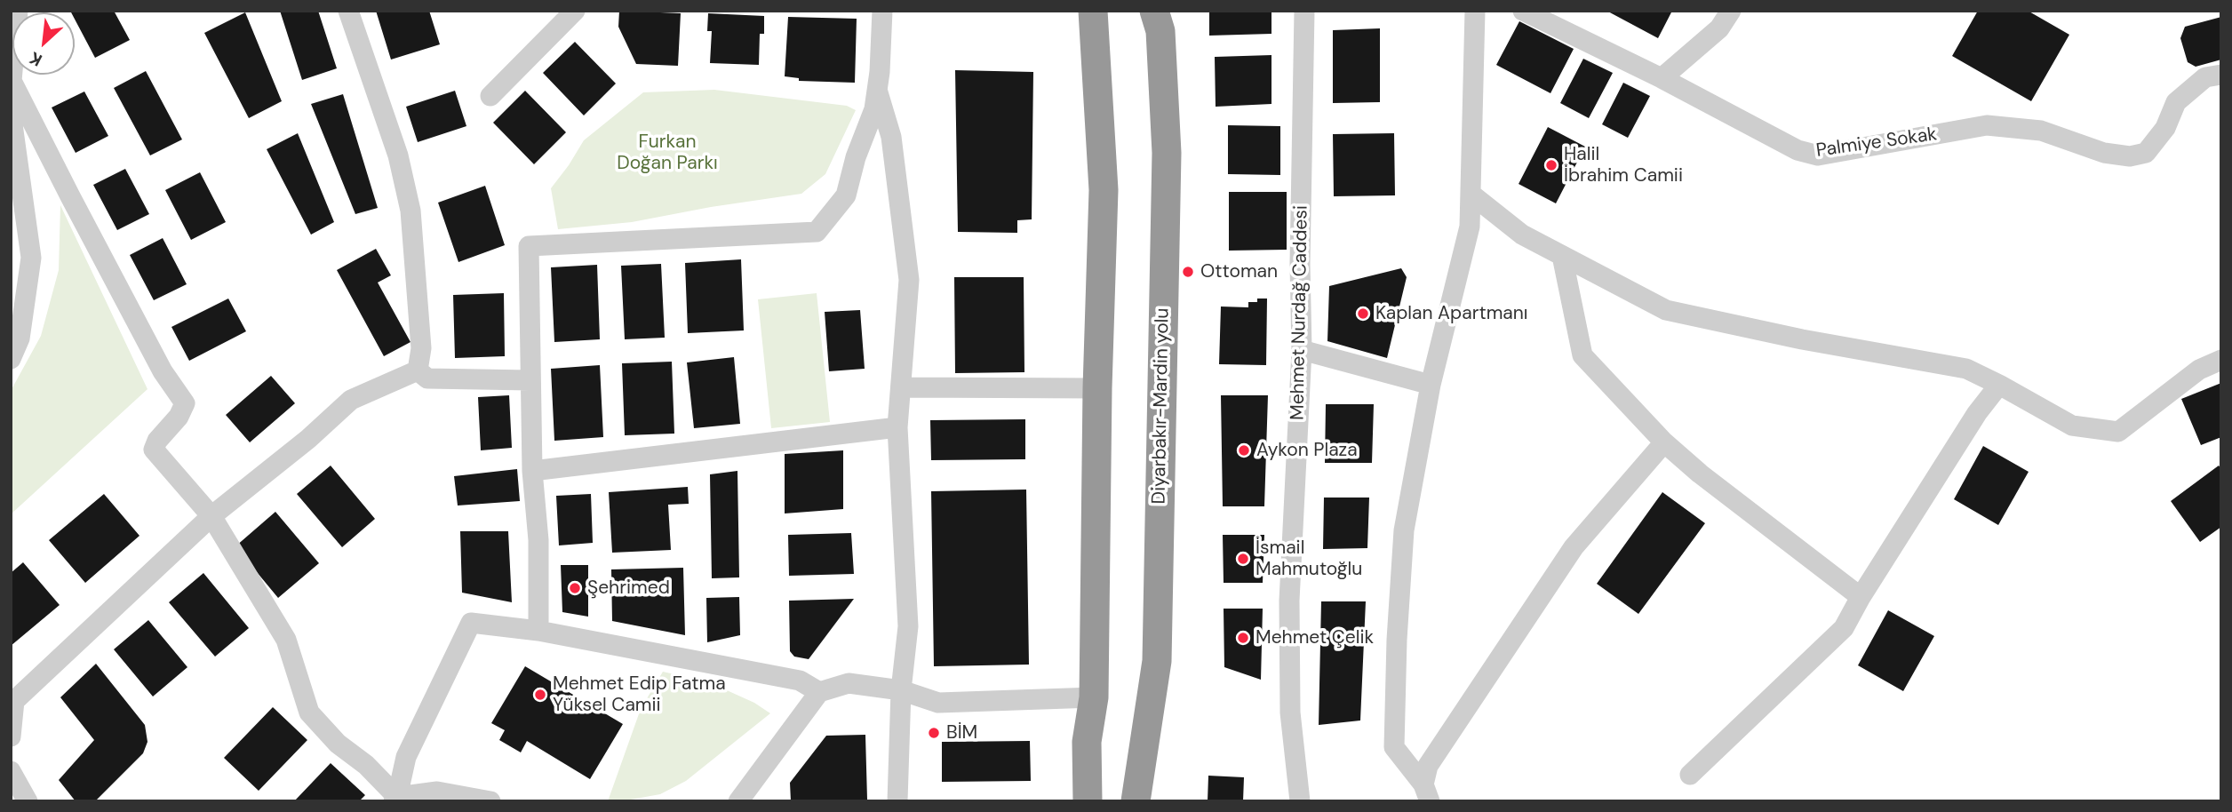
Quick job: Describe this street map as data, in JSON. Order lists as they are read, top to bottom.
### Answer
{
  "streets": {
    "highway": ["Diyarbakır-Mardin yolu"],
    "street": ["Palmiye Sokak", "Mehmet Nurdağ Caddesi"]
  },
  "parks": ["Furkan Doğan Parkı"],
  "places": [
    "Halil İbrahim Camii",
    "Ottoman",
    "Kaplan Apartmanı",
    "Aykon Plaza",
    "İsmail Mahmutoğlu",
    "Şehrimed",
    "Mehmet Çelik",
    "Mehmet Edip Fatma Yüksel Camii",
    "BİM"
  ],
  "north": "bottom left"
}
